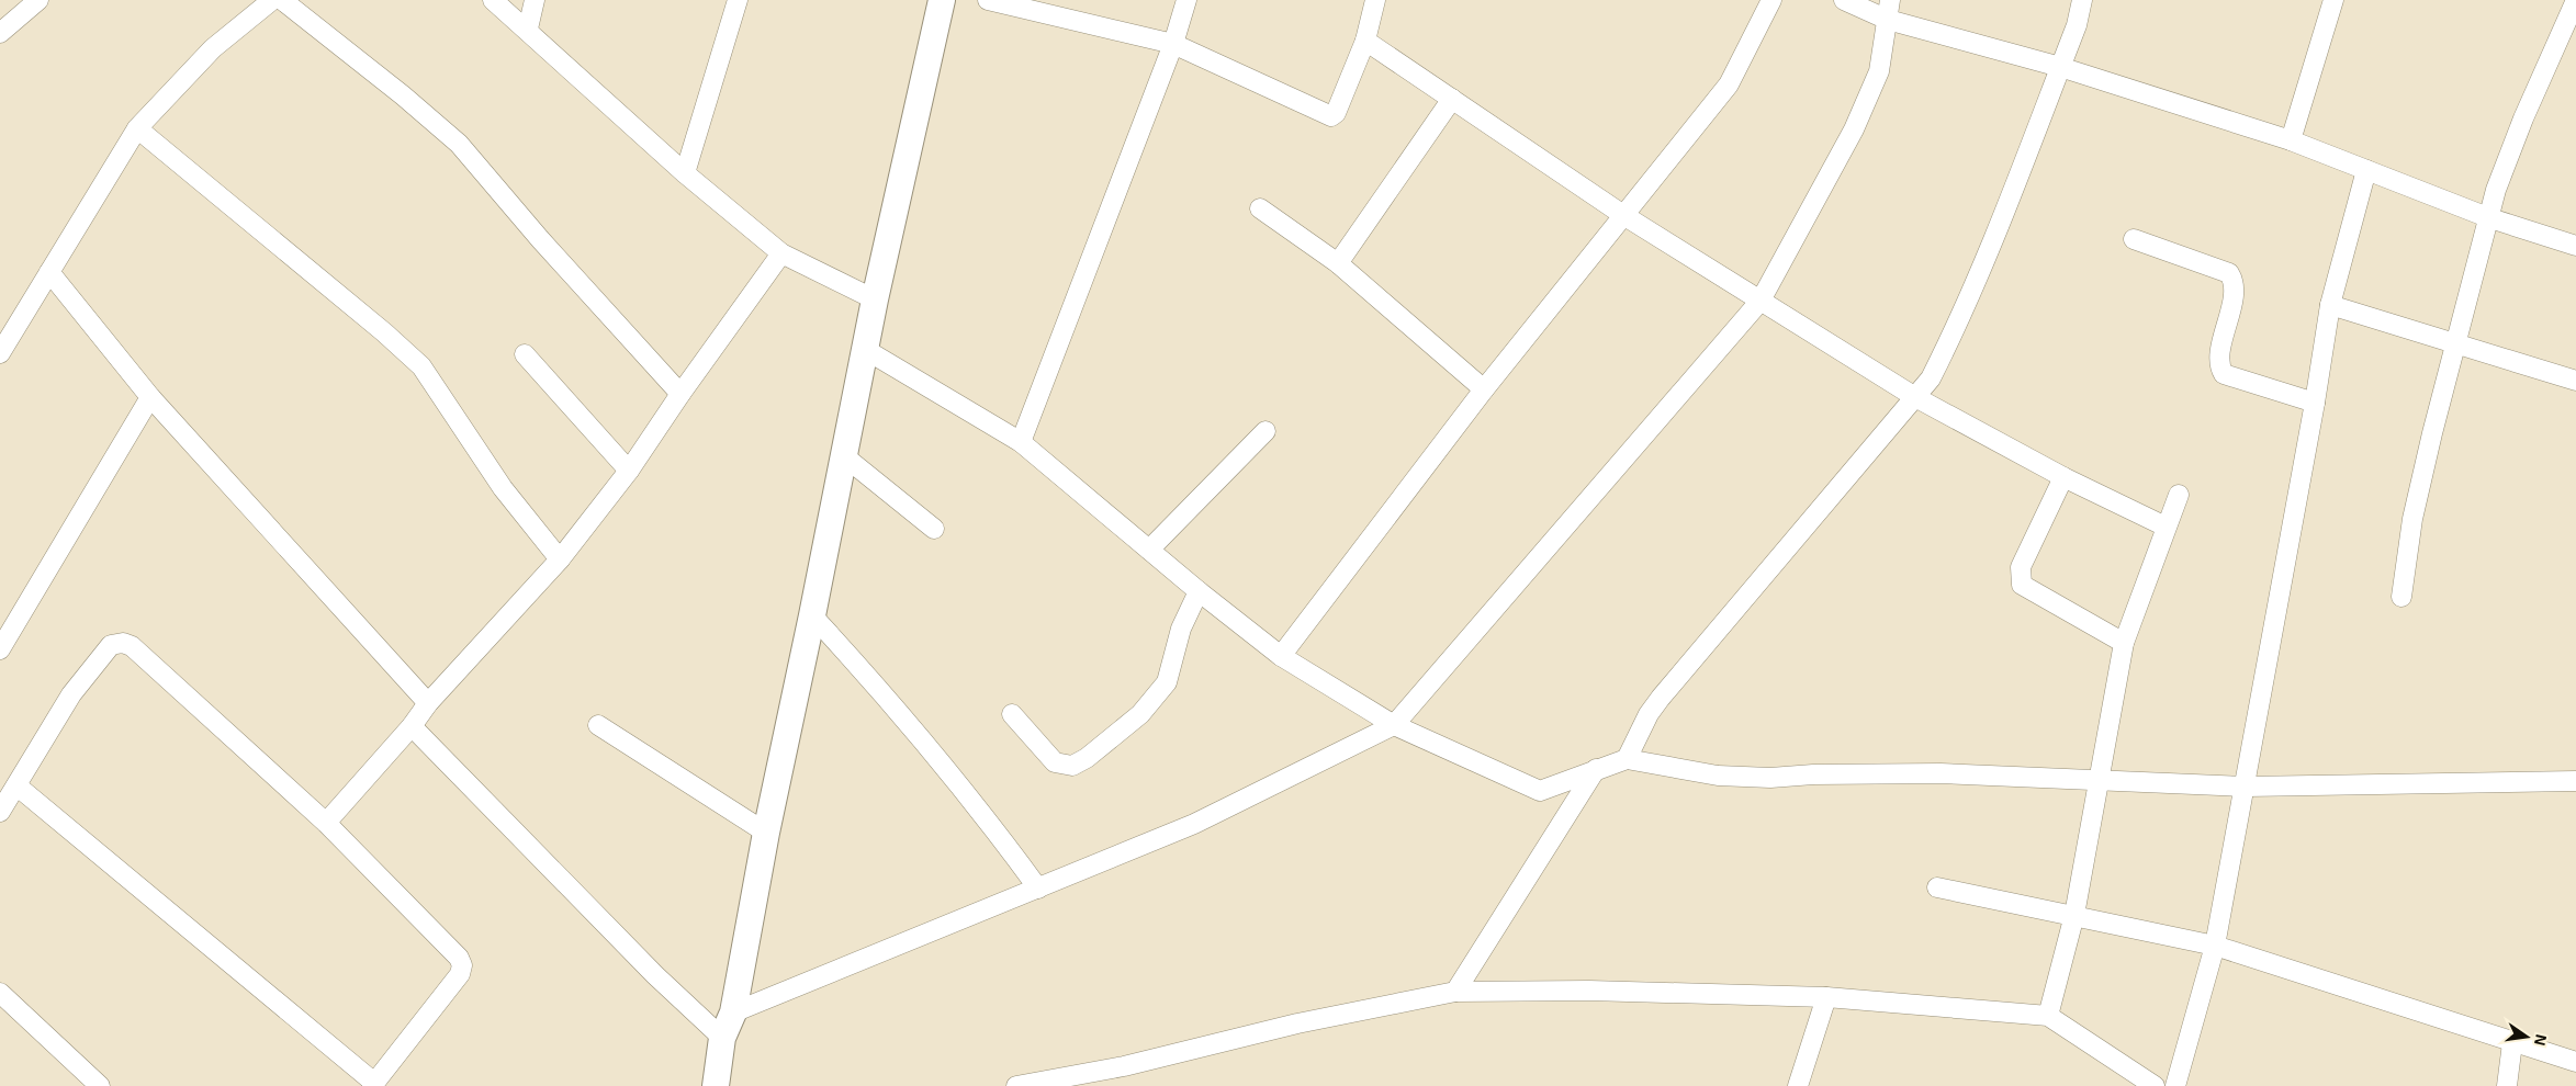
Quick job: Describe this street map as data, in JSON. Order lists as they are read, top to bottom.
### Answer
{
  "north": "right"
}
